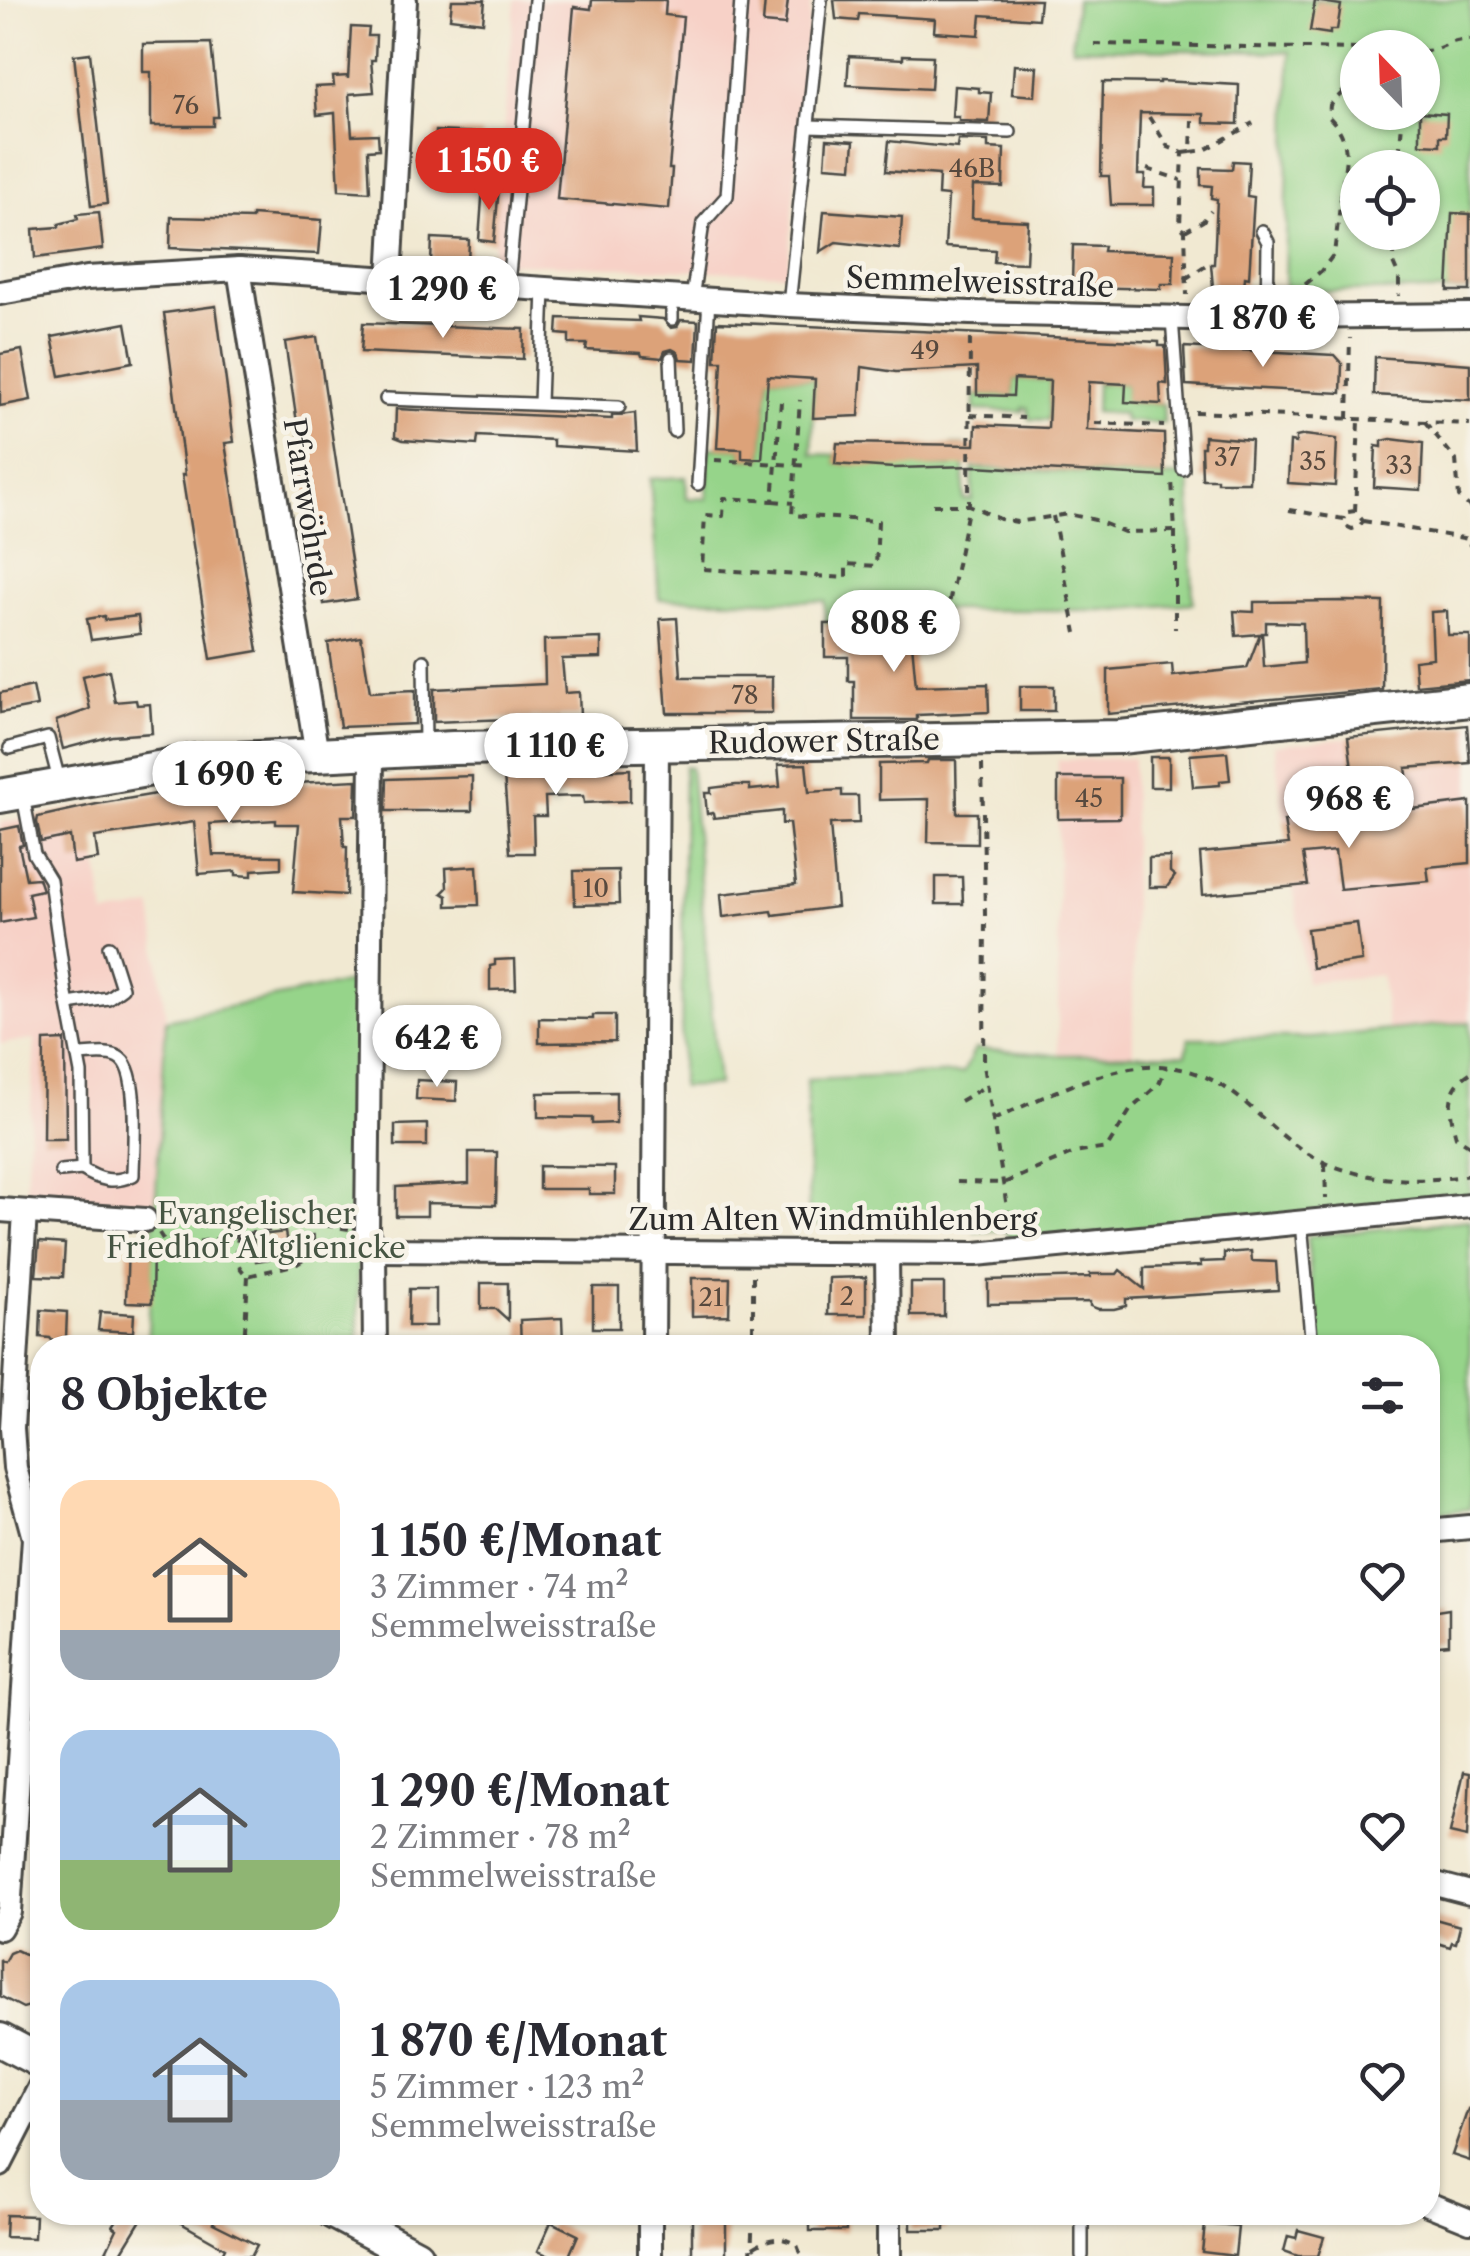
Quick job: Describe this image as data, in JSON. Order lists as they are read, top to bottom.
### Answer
{
  "streets": {
    "street": [
      "Semmelweisstraße",
      "Pfarrwöhrde",
      "Rudower Straße",
      "Zum Alten Windmühlenberg"
    ]
  },
  "crossings": [
    ["Semmelweisstraße", "Pfarrwöhrde"],
    ["Pfarrwöhrde", "Rudower Straße"]
  ],
  "parks": ["Evangelischer Friedhof Altglienicke"],
  "house_numbers": [
    "76",
    "46B",
    "49",
    "37",
    "35",
    "33",
    "78",
    "45",
    "10",
    "2",
    "21"
  ],
  "north": "top left",
  "page": {
    "price": [
      "1 150 €",
      "1 290 €",
      "1 870 €",
      "808 €",
      "1 110 €",
      "1 690 €",
      "968 €",
      "642 €"
    ],
    "heading": "8 Objekte",
    "list": [
      {
        "name": "1 150 €/Monat",
        "note": "3 Zimmer · 74 m² · Semmelweisstraße"
      },
      {
        "name": "1 290 €/Monat",
        "note": "2 Zimmer · 78 m² · Semmelweisstraße"
      },
      {
        "name": "1 870 €/Monat",
        "note": "5 Zimmer · 123 m² · Semmelweisstraße"
      }
    ]
  }
}
